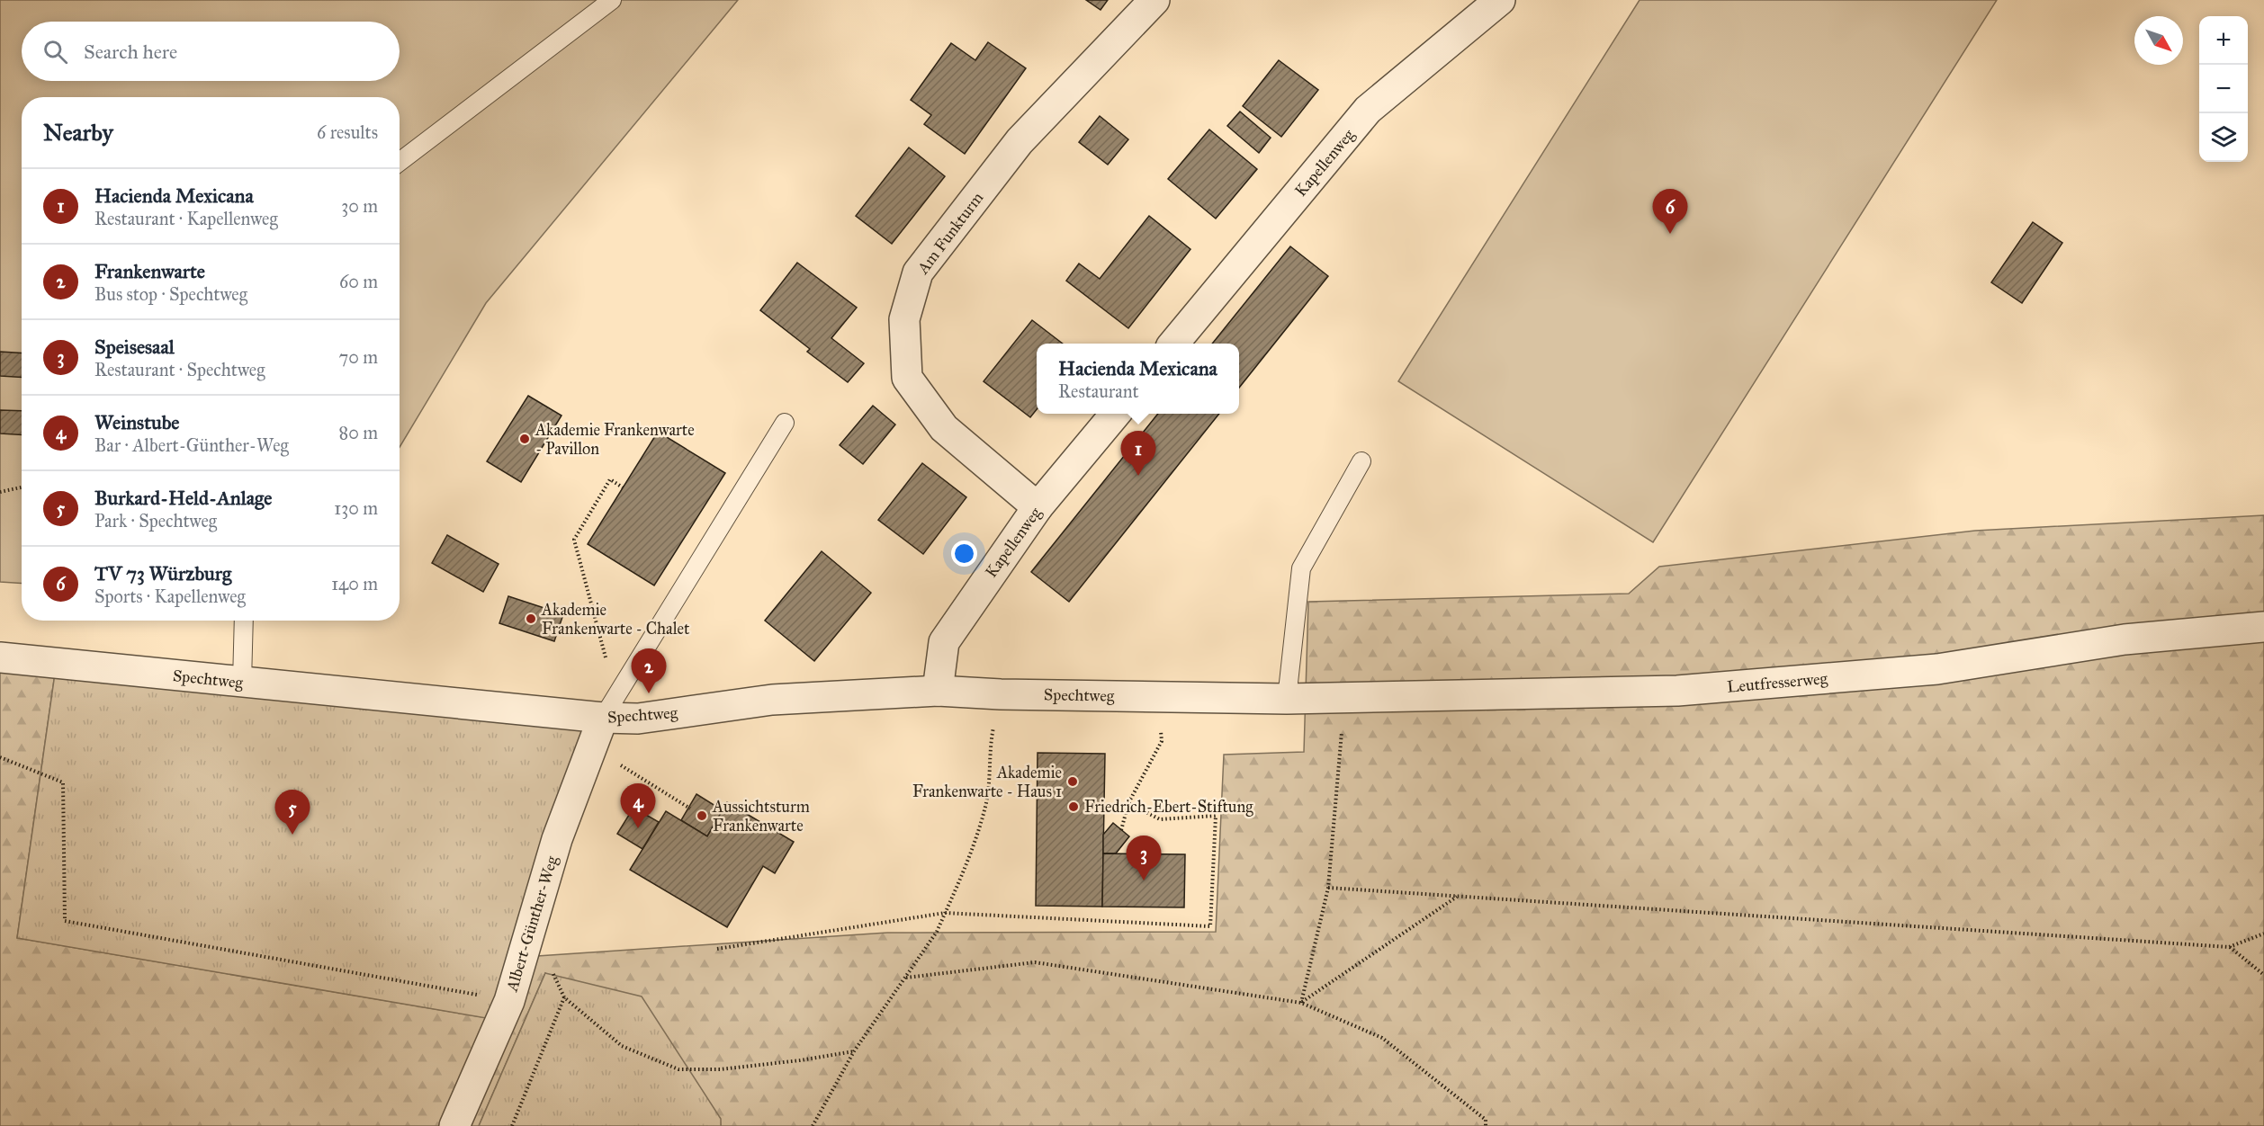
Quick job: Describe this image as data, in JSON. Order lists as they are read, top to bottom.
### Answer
{
  "streets": {
    "street": [
      "Kapellenweg",
      "Am Funkturm",
      "Spechtweg",
      "Leutfresserweg",
      "Albert-Günther-Weg"
    ]
  },
  "crossings": [
    ["Kapellenweg", "Am Funkturm"],
    ["Kapellenweg", "Spechtweg"],
    ["Spechtweg", "Leutfresserweg"],
    ["Spechtweg", "Albert-Günther-Weg"]
  ],
  "places": [
    "Akademie Frankenwarte - Pavillon",
    "Akademie Frankenwarte - Chalet",
    "Akademie Frankenwarte - Haus 1",
    "Friedrich-Ebert-Stiftung",
    "Aussichtsturm Frankenwarte"
  ],
  "north": "bottom right",
  "page": {
    "map_buttons": ["+", "−"],
    "search": "Search here",
    "heading": ["Nearby", "6 results"],
    "list": [
      {
        "mark": "1",
        "name": "Hacienda Mexicana",
        "note": "Restaurant · Kapellenweg",
        "value": "30 m"
      },
      {
        "mark": "2",
        "name": "Frankenwarte",
        "note": "Bus stop · Spechtweg",
        "value": "60 m"
      },
      {
        "mark": "3",
        "name": "Speisesaal",
        "note": "Restaurant · Spechtweg",
        "value": "70 m"
      },
      {
        "mark": "4",
        "name": "Weinstube",
        "note": "Bar · Albert-Günther-Weg",
        "value": "80 m"
      },
      {
        "mark": "5",
        "name": "Burkard-Held-Anlage",
        "note": "Park · Spechtweg",
        "value": "130 m"
      },
      {
        "mark": "6",
        "name": "TV 73 Würzburg",
        "note": "Sports · Kapellenweg",
        "value": "140 m"
      }
    ],
    "pins": [
      "6",
      "1",
      "2",
      "4",
      "5",
      "3"
    ],
    "popup": ["Hacienda Mexicana", "Restaurant"]
  }
}
